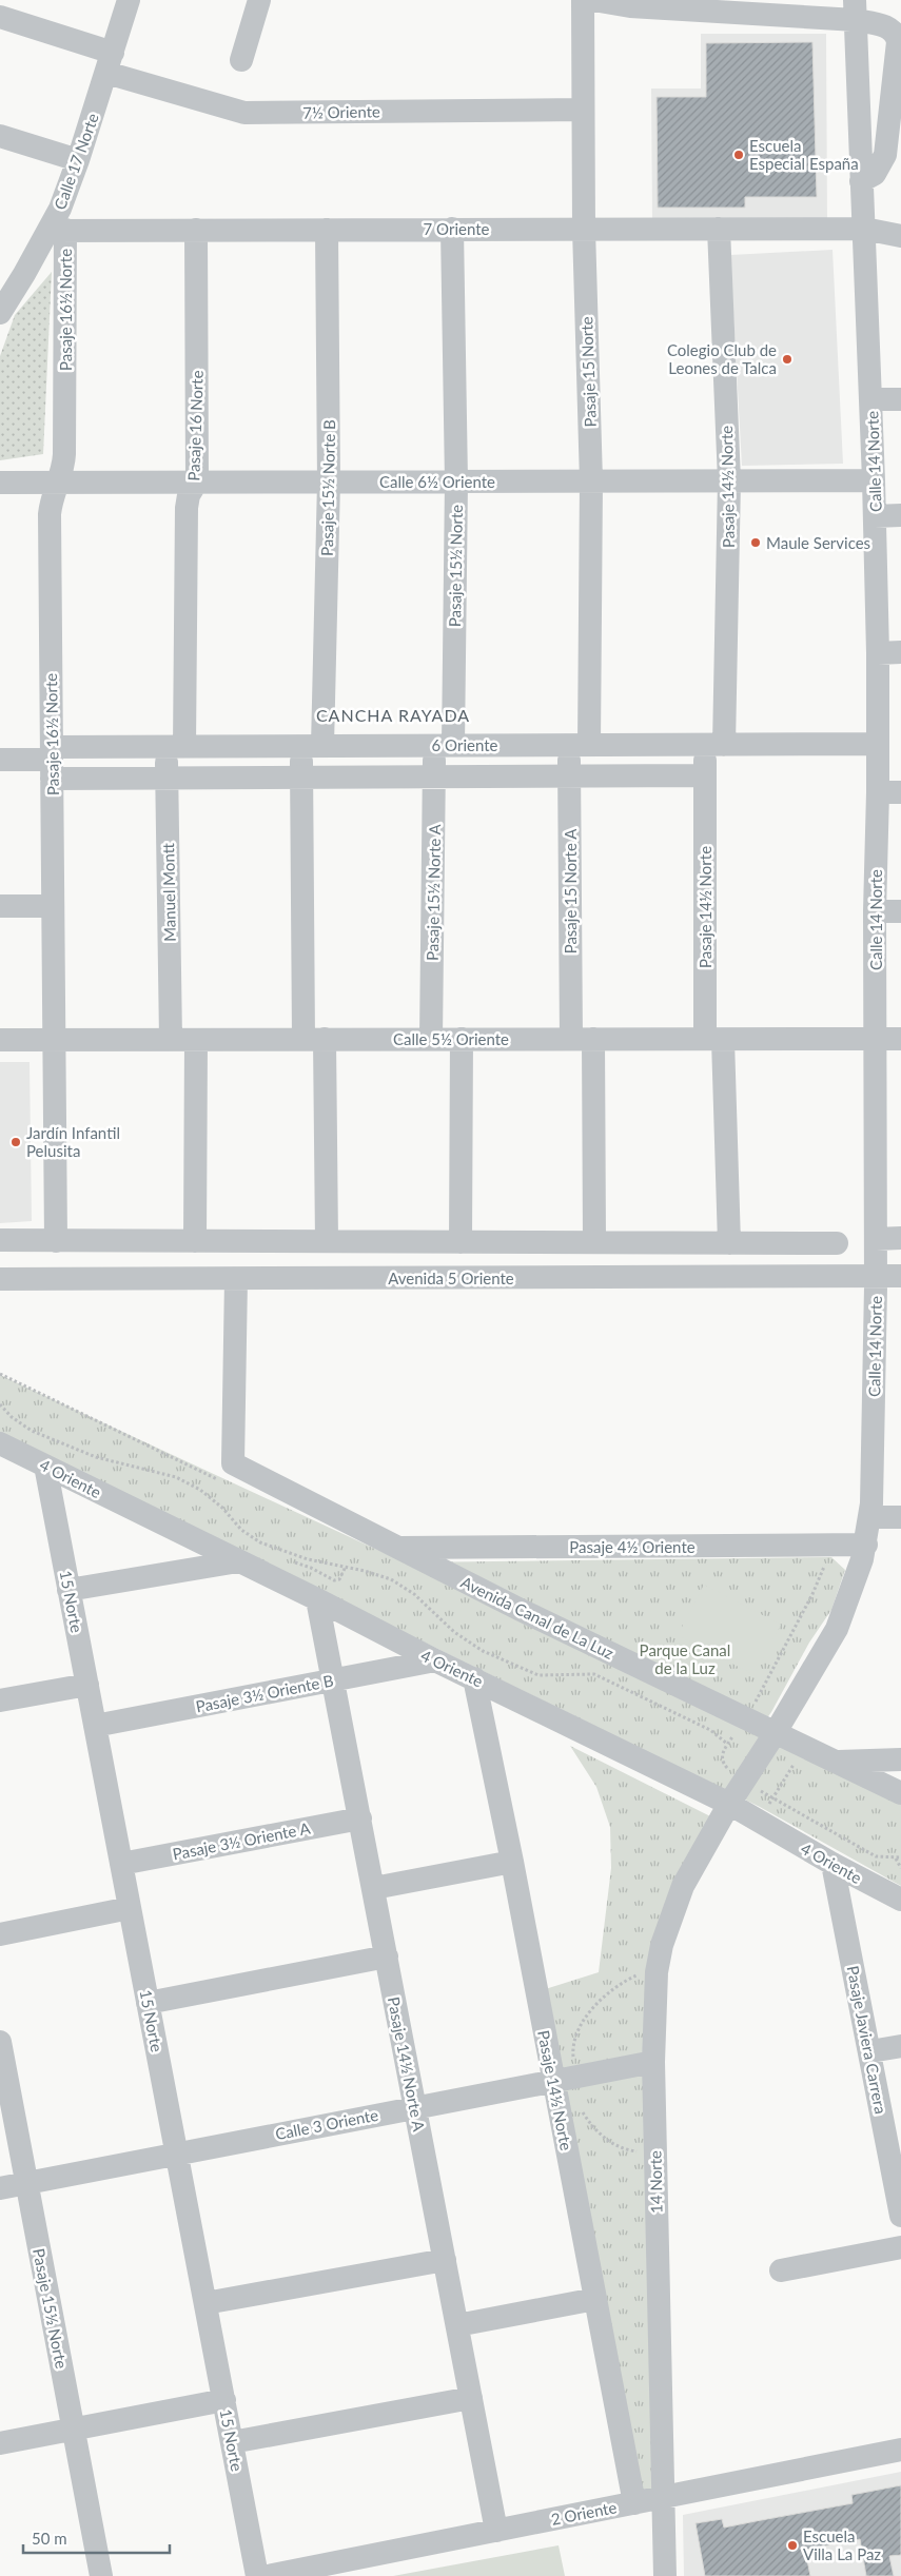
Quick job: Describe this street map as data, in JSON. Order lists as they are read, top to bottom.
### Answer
{
  "streets": {
    "street": [
      "7½ Oriente",
      "Calle 17 Norte",
      "7 Oriente",
      "Pasaje 16½ Norte",
      "Pasaje 15 Norte",
      "Pasaje 16 Norte",
      "Calle 14 Norte",
      "Calle 6½ Oriente",
      "Pasaje 14½ Norte",
      "Pasaje 15½ Norte B",
      "Pasaje 15½ Norte",
      "6 Oriente",
      "Pasaje 15 Norte A",
      "Manuel Montt",
      "Pasaje 15½ Norte A",
      "Calle 5½ Oriente",
      "Avenida 5 Oriente",
      "4 Oriente",
      "Pasaje 4½ Oriente",
      "15 Norte",
      "Avenida Canal de La Luz",
      "Pasaje 3½ Oriente B",
      "Pasaje 3½ Oriente A",
      "Pasaje Javiera Carrera",
      "Pasaje 14½ Norte A",
      "Calle 3 Oriente",
      "14 Norte",
      "2 Oriente"
    ]
  },
  "crossings": [
    ["7½ Oriente", "Calle 17 Norte"],
    ["7½ Oriente", "Pasaje 15 Norte"],
    ["Calle 17 Norte", "7 Oriente"],
    ["Calle 17 Norte", "Pasaje 16½ Norte"],
    ["7 Oriente", "Pasaje 16½ Norte"],
    ["7 Oriente", "Pasaje 15 Norte"],
    ["7 Oriente", "Pasaje 16 Norte"],
    ["7 Oriente", "Calle 14 Norte"],
    ["7 Oriente", "Pasaje 14½ Norte"],
    ["7 Oriente", "Pasaje 15½ Norte B"],
    ["7 Oriente", "Pasaje 15½ Norte"],
    ["Pasaje 16½ Norte", "Calle 6½ Oriente"],
    ["Pasaje 16½ Norte", "6 Oriente"],
    ["Pasaje 16½ Norte", "Calle 5½ Oriente"],
    ["Pasaje 15 Norte", "Calle 6½ Oriente"],
    ["Pasaje 15 Norte", "6 Oriente"],
    ["Pasaje 15 Norte", "Pasaje 15 Norte A"],
    ["Pasaje 16 Norte", "Calle 6½ Oriente"],
    ["Pasaje 16 Norte", "6 Oriente"],
    ["Pasaje 16 Norte", "Manuel Montt"],
    ["Calle 14 Norte", "Calle 6½ Oriente"],
    ["Calle 14 Norte", "6 Oriente"],
    ["Calle 14 Norte", "Calle 5½ Oriente"],
    ["Calle 14 Norte", "Avenida 5 Oriente"],
    ["Calle 14 Norte", "4 Oriente"],
    ["Calle 14 Norte", "Pasaje 4½ Oriente"],
    ["Calle 14 Norte", "Avenida Canal de La Luz"],
    ["Calle 14 Norte", "14 Norte"],
    ["Calle 6½ Oriente", "Pasaje 14½ Norte"],
    ["Calle 6½ Oriente", "Pasaje 15½ Norte B"],
    ["Calle 6½ Oriente", "Pasaje 15½ Norte"],
    ["Pasaje 14½ Norte", "6 Oriente"],
    ["Pasaje 14½ Norte", "Calle 5½ Oriente"],
    ["Pasaje 14½ Norte", "4 Oriente"],
    ["Pasaje 14½ Norte", "Calle 3 Oriente"],
    ["Pasaje 14½ Norte", "2 Oriente"],
    ["Pasaje 15½ Norte B", "6 Oriente"],
    ["Pasaje 15½ Norte B", "Calle 5½ Oriente"],
    ["Pasaje 15½ Norte", "6 Oriente"],
    ["Pasaje 15½ Norte", "Pasaje 15½ Norte A"],
    ["Pasaje 15½ Norte", "Calle 3 Oriente"],
    ["6 Oriente", "Pasaje 15 Norte A"],
    ["6 Oriente", "Manuel Montt"],
    ["6 Oriente", "Pasaje 15½ Norte A"],
    ["Pasaje 15 Norte A", "Calle 5½ Oriente"],
    ["Manuel Montt", "Calle 5½ Oriente"],
    ["Pasaje 15½ Norte A", "Calle 5½ Oriente"],
    ["Avenida 5 Oriente", "Avenida Canal de La Luz"],
    ["4 Oriente", "15 Norte"],
    ["4 Oriente", "Pasaje 3½ Oriente B"],
    ["4 Oriente", "Pasaje Javiera Carrera"],
    ["4 Oriente", "Pasaje 14½ Norte A"],
    ["4 Oriente", "14 Norte"],
    ["Pasaje 4½ Oriente", "Avenida Canal de La Luz"],
    ["15 Norte", "Pasaje 3½ Oriente B"],
    ["15 Norte", "Pasaje 3½ Oriente A"],
    ["15 Norte", "Calle 3 Oriente"],
    ["Pasaje 3½ Oriente B", "Pasaje 14½ Norte A"],
    ["Pasaje 3½ Oriente A", "Pasaje 14½ Norte A"],
    ["Pasaje 14½ Norte A", "Calle 3 Oriente"],
    ["Pasaje 14½ Norte A", "2 Oriente"],
    ["Calle 3 Oriente", "14 Norte"],
    ["14 Norte", "2 Oriente"]
  ],
  "districts": ["CANCHA RAYADA"],
  "parks": ["Parque Canal de la Luz"],
  "places": [
    "Escuela Especial España",
    "Colegio Club de Leones de Talca",
    "Maule Services",
    "Jardín Infantil Pelusita",
    "Escuela Villa La Paz"
  ],
  "scale_bar": "50 m"
}
